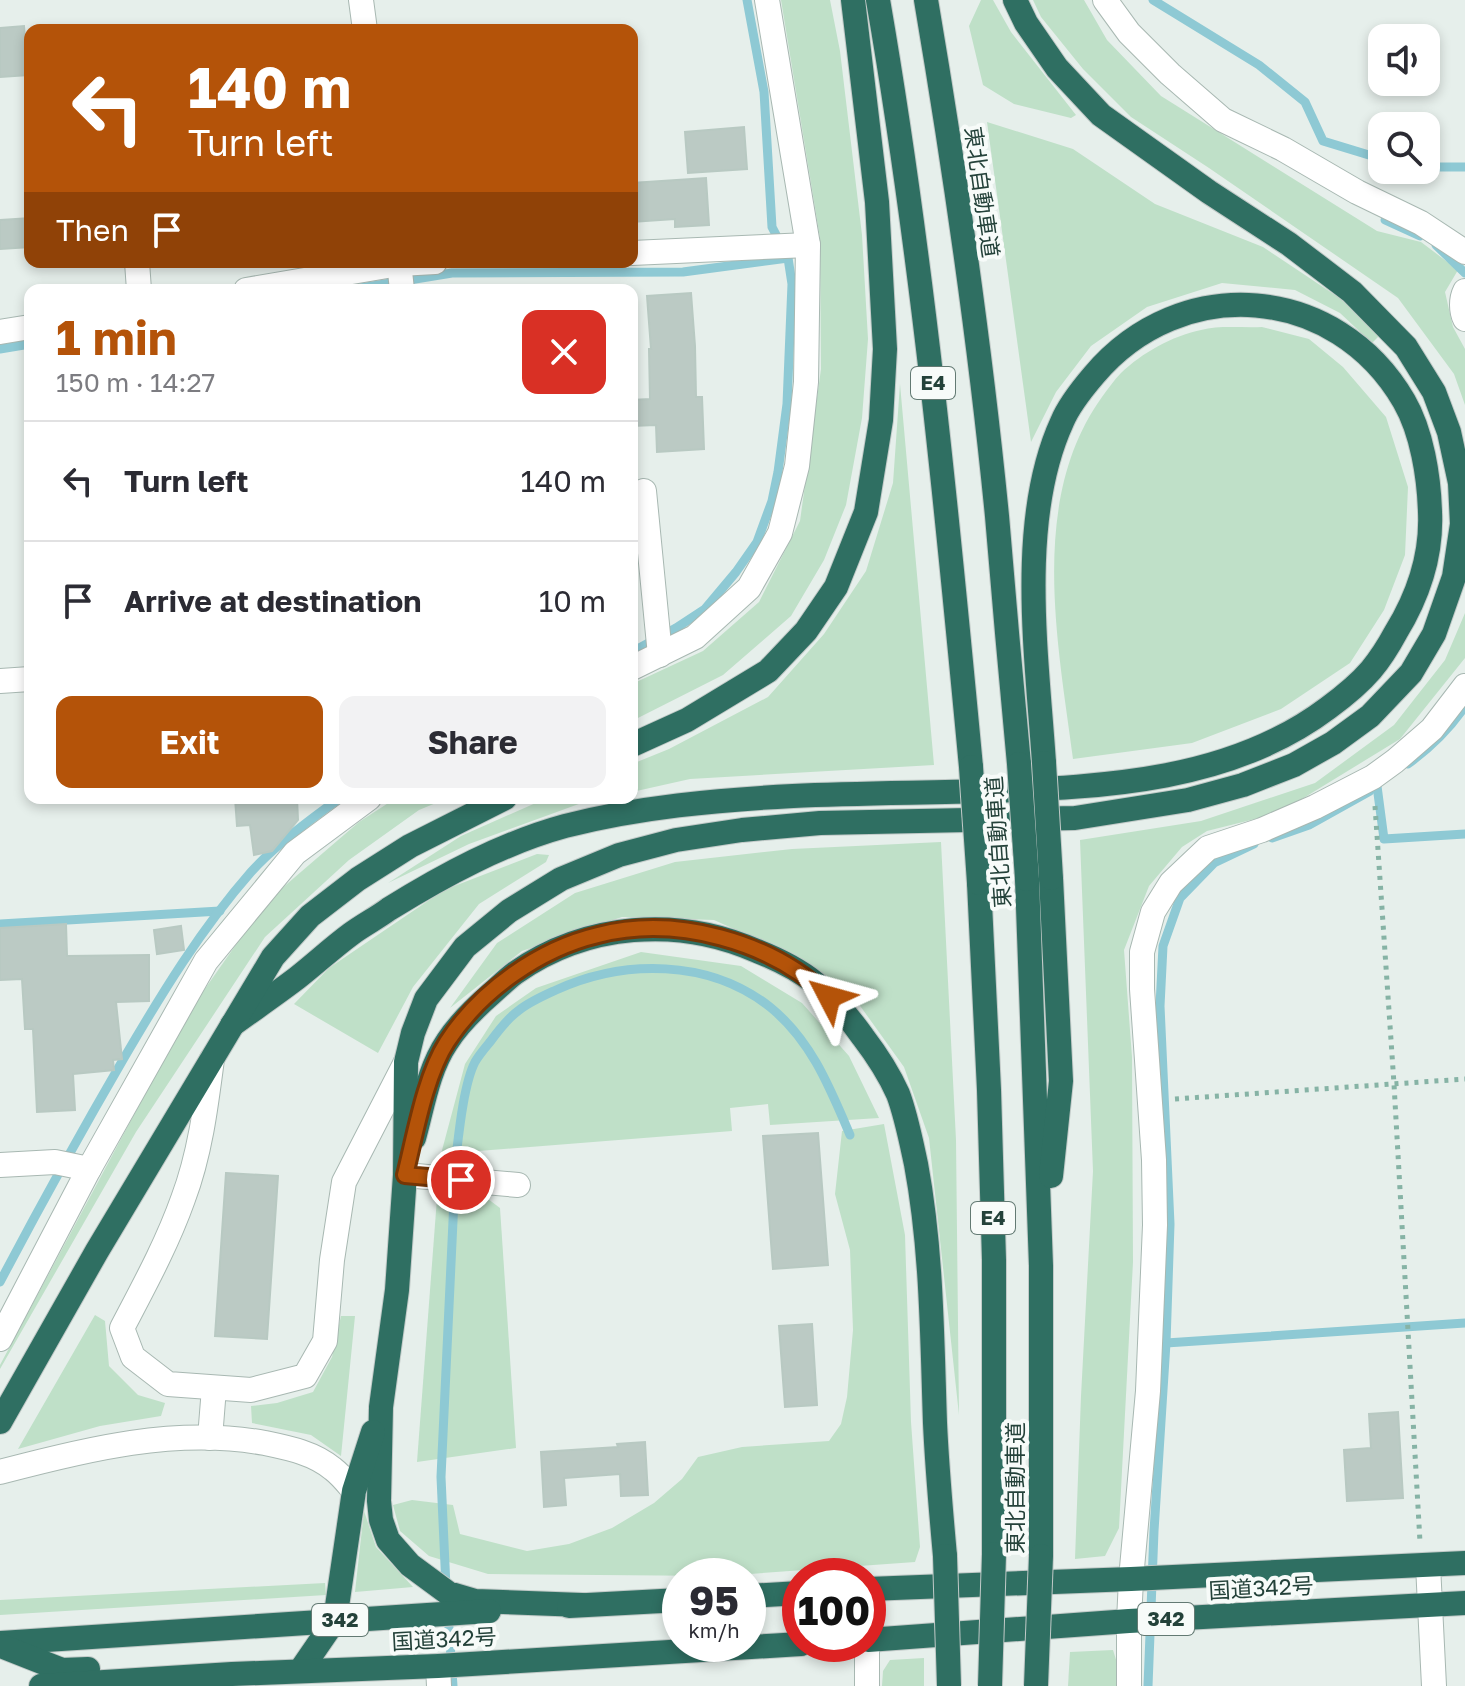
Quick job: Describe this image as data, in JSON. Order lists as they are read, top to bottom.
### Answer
{
  "streets": {
    "highway": [
      "東北自動車道",
      "E4",
      "国道342号",
      "342"
    ]
  },
  "crossings": [
    ["東北自動車道", "E4"]
  ],
  "page": {
    "turn": ["140 m", "Turn left"],
    "then": "Then",
    "heading": ["1 min", "150 m · 14:27"],
    "list": [
      {
        "name": "Turn left",
        "value": "140 m"
      },
      {
        "name": "Arrive at destination",
        "value": "10 m"
      }
    ],
    "buttons": ["Exit", "Share"],
    "speed": "95 km/h",
    "limit": "100"
  }
}
